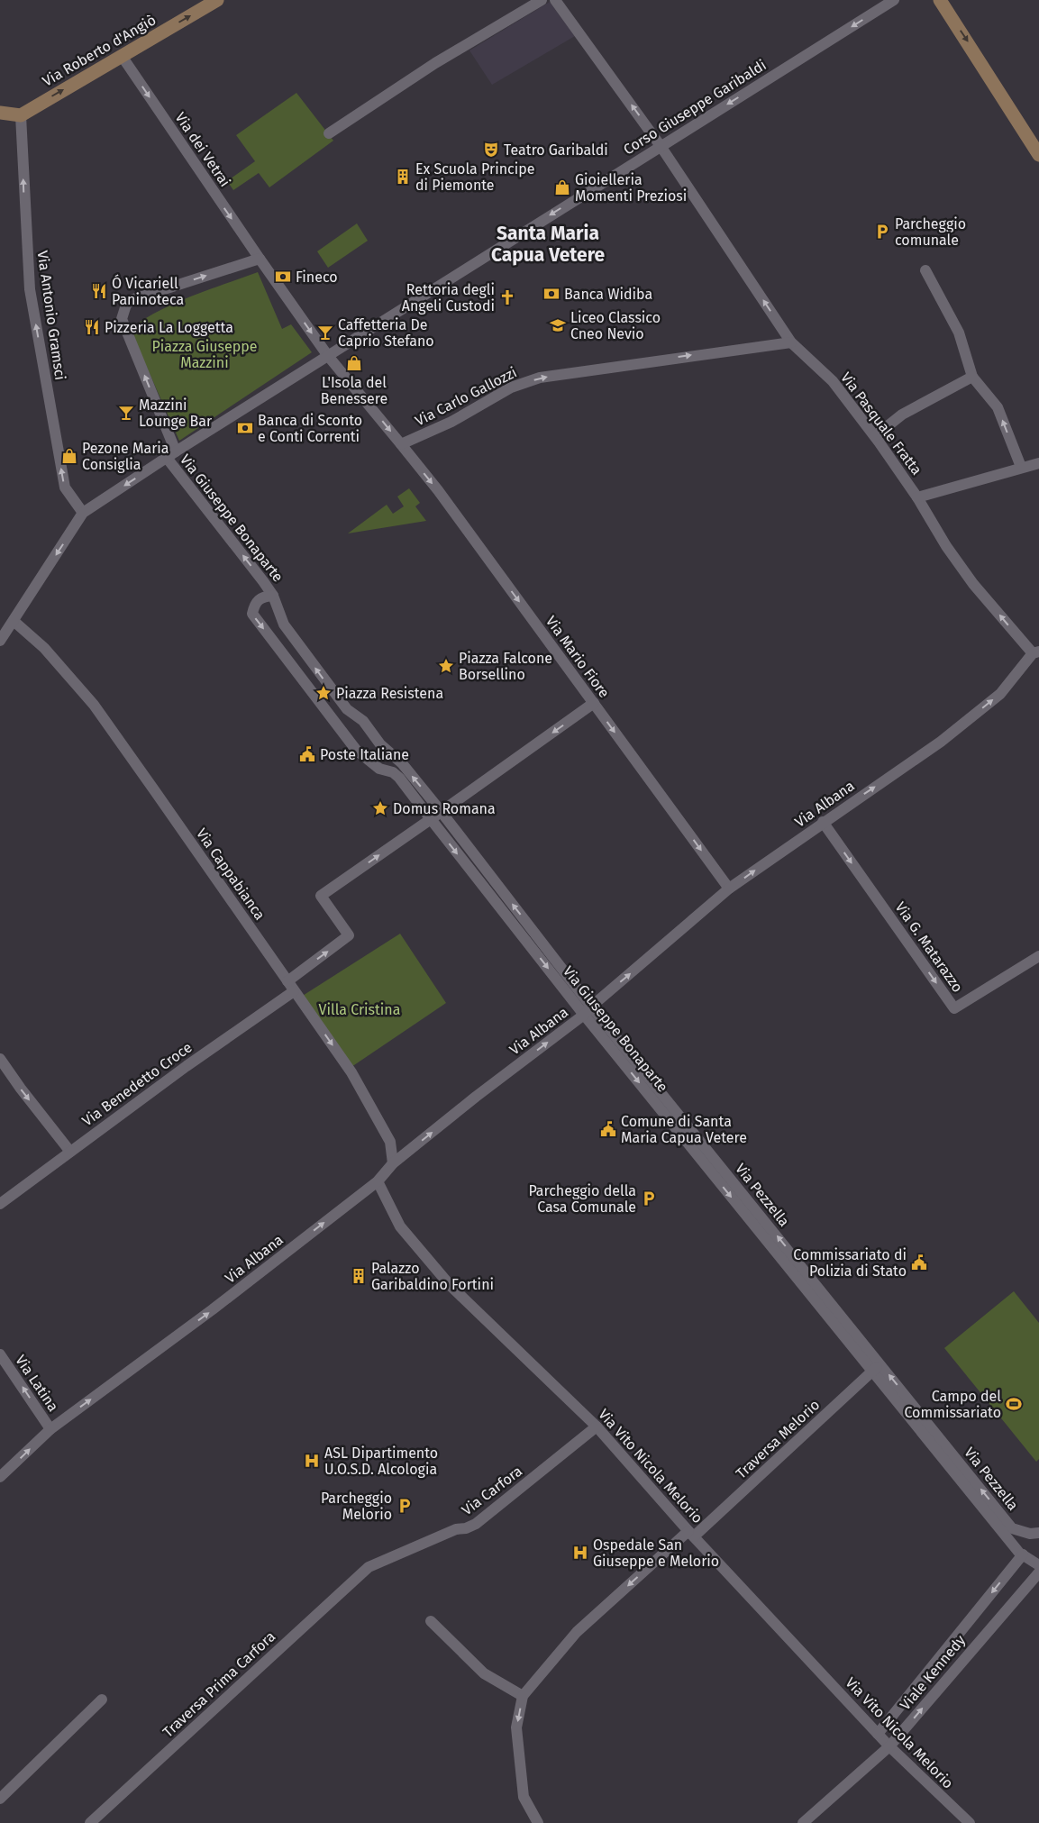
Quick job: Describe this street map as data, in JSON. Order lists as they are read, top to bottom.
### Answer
{
  "streets": {
    "street": [
      "Via Roberto d'Angiò",
      "Corso Giuseppe Garibaldi",
      "Via dei Vetrai",
      "Via Antonio Gramsci",
      "Via Carlo Gallozzi",
      "Via Pasquale Fratta",
      "Via Giuseppe Bonaparte",
      "Via Mario Fiore",
      "Via Albana",
      "Via Cappabianca",
      "Via G. Matarazzo",
      "Via Benedetto Croce",
      "Via Pezzella",
      "Via Latina",
      "Traversa Melorio",
      "Via Vito Nicola Melorio",
      "Via Carfora",
      "Viale Kennedy",
      "Traversa Prima Carfora"
    ]
  },
  "crossings": [
    ["Via Roberto d'Angiò", "Via dei Vetrai"],
    ["Via Roberto d'Angiò", "Via Antonio Gramsci"],
    ["Corso Giuseppe Garibaldi", "Via Pasquale Fratta"],
    ["Via Carlo Gallozzi", "Via Pasquale Fratta"],
    ["Via Carlo Gallozzi", "Via Mario Fiore"],
    ["Via Pasquale Fratta", "Via Albana"],
    ["Via Giuseppe Bonaparte", "Via Albana"],
    ["Via Giuseppe Bonaparte", "Via Pezzella"],
    ["Via Mario Fiore", "Via Albana"],
    ["Via Albana", "Via Cappabianca"],
    ["Via Albana", "Via G. Matarazzo"],
    ["Via Albana", "Via Pezzella"],
    ["Via Albana", "Via Latina"],
    ["Via Albana", "Via Vito Nicola Melorio"],
    ["Via Cappabianca", "Via Benedetto Croce"],
    ["Via Pezzella", "Traversa Melorio"],
    ["Traversa Melorio", "Via Vito Nicola Melorio"],
    ["Via Vito Nicola Melorio", "Via Carfora"],
    ["Via Vito Nicola Melorio", "Viale Kennedy"],
    ["Via Carfora", "Traversa Prima Carfora"]
  ],
  "one_way": [
    "Via Roberto d'Angiò",
    "Corso Giuseppe Garibaldi",
    "Via dei Vetrai",
    "Via Antonio Gramsci",
    "Via Carlo Gallozzi",
    "Via Pasquale Fratta",
    "Via Mario Fiore",
    "Via Albana",
    "Via Latina",
    "Traversa Melorio"
  ],
  "districts": ["Santa Maria Capua Vetere"],
  "parks": ["Piazza Giuseppe Mazzini", "Villa Cristina"],
  "places": {
    "theatre": ["Teatro Garibaldi"],
    "building": ["Ex Scuola Principe di Piemonte", "Palazzo Garibaldino Fortini"],
    "shop": ["Gioielleria Momenti Preziosi", "L'Isola del Benessere", "Pezone Maria Consiglia"],
    "parking": ["Parcheggio comunale", "Parcheggio della Casa Comunale", "Parcheggio Melorio"],
    "bank": ["Fineco", "Banca Widiba", "Banca di Sconto e Conti Correnti"],
    "restaurant": ["Ó Vicariell Paninoteca", "Pizzeria La Loggetta"],
    "church": ["Rettoria degli Angeli Custodi"],
    "school or university": ["Liceo Classico Cneo Nevio"],
    "bar": ["Caffetteria De Caprio Stefano", "Mazzini Lounge Bar"],
    "place": ["Piazza Falcone Borsellino", "Piazza Resistena", "Domus Romana"],
    "public building": ["Poste Italiane", "Comune di Santa Maria Capua Vetere", "Commissariato di Polizia di Stato"],
    "sports": ["Campo del Commissariato"],
    "hospital": ["ASL Dipartimento U.O.S.D. Alcologia", "Ospedale San Giuseppe e Melorio"]
  }
}
